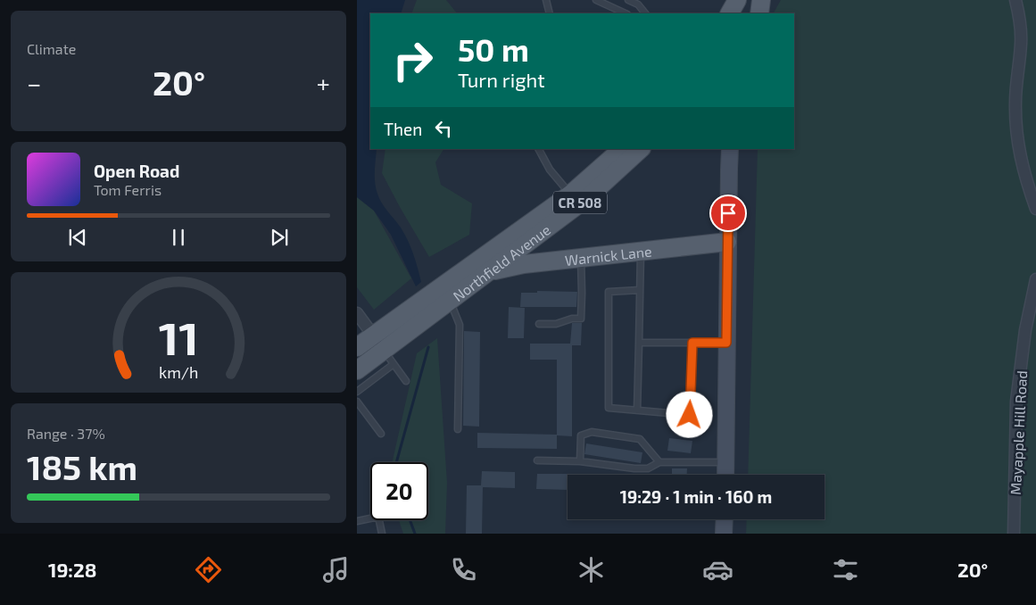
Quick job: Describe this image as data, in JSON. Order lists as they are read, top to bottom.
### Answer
{
  "streets": {
    "main road": ["CR 508", "Warnick Lane", "Northfield Avenue"],
    "street": ["Mayapple Hill Road"]
  },
  "crossings": [
    ["Warnick Lane", "Northfield Avenue"]
  ],
  "page": {
    "tile": [
      "Climate",
      ["Range · 37%", "185 km"]
    ],
    "turn": ["50 m", "Turn right"],
    "heat": ["−", "20°", "+"],
    "then": "Then",
    "song": ["Open Road", "Tom Ferris"],
    "limit": "20",
    "trip": "19:29 · 1 min · 160 m",
    "tabs": ["19:28", "20°"],
    "gauge": ["11", "km/h"]
  }
}
